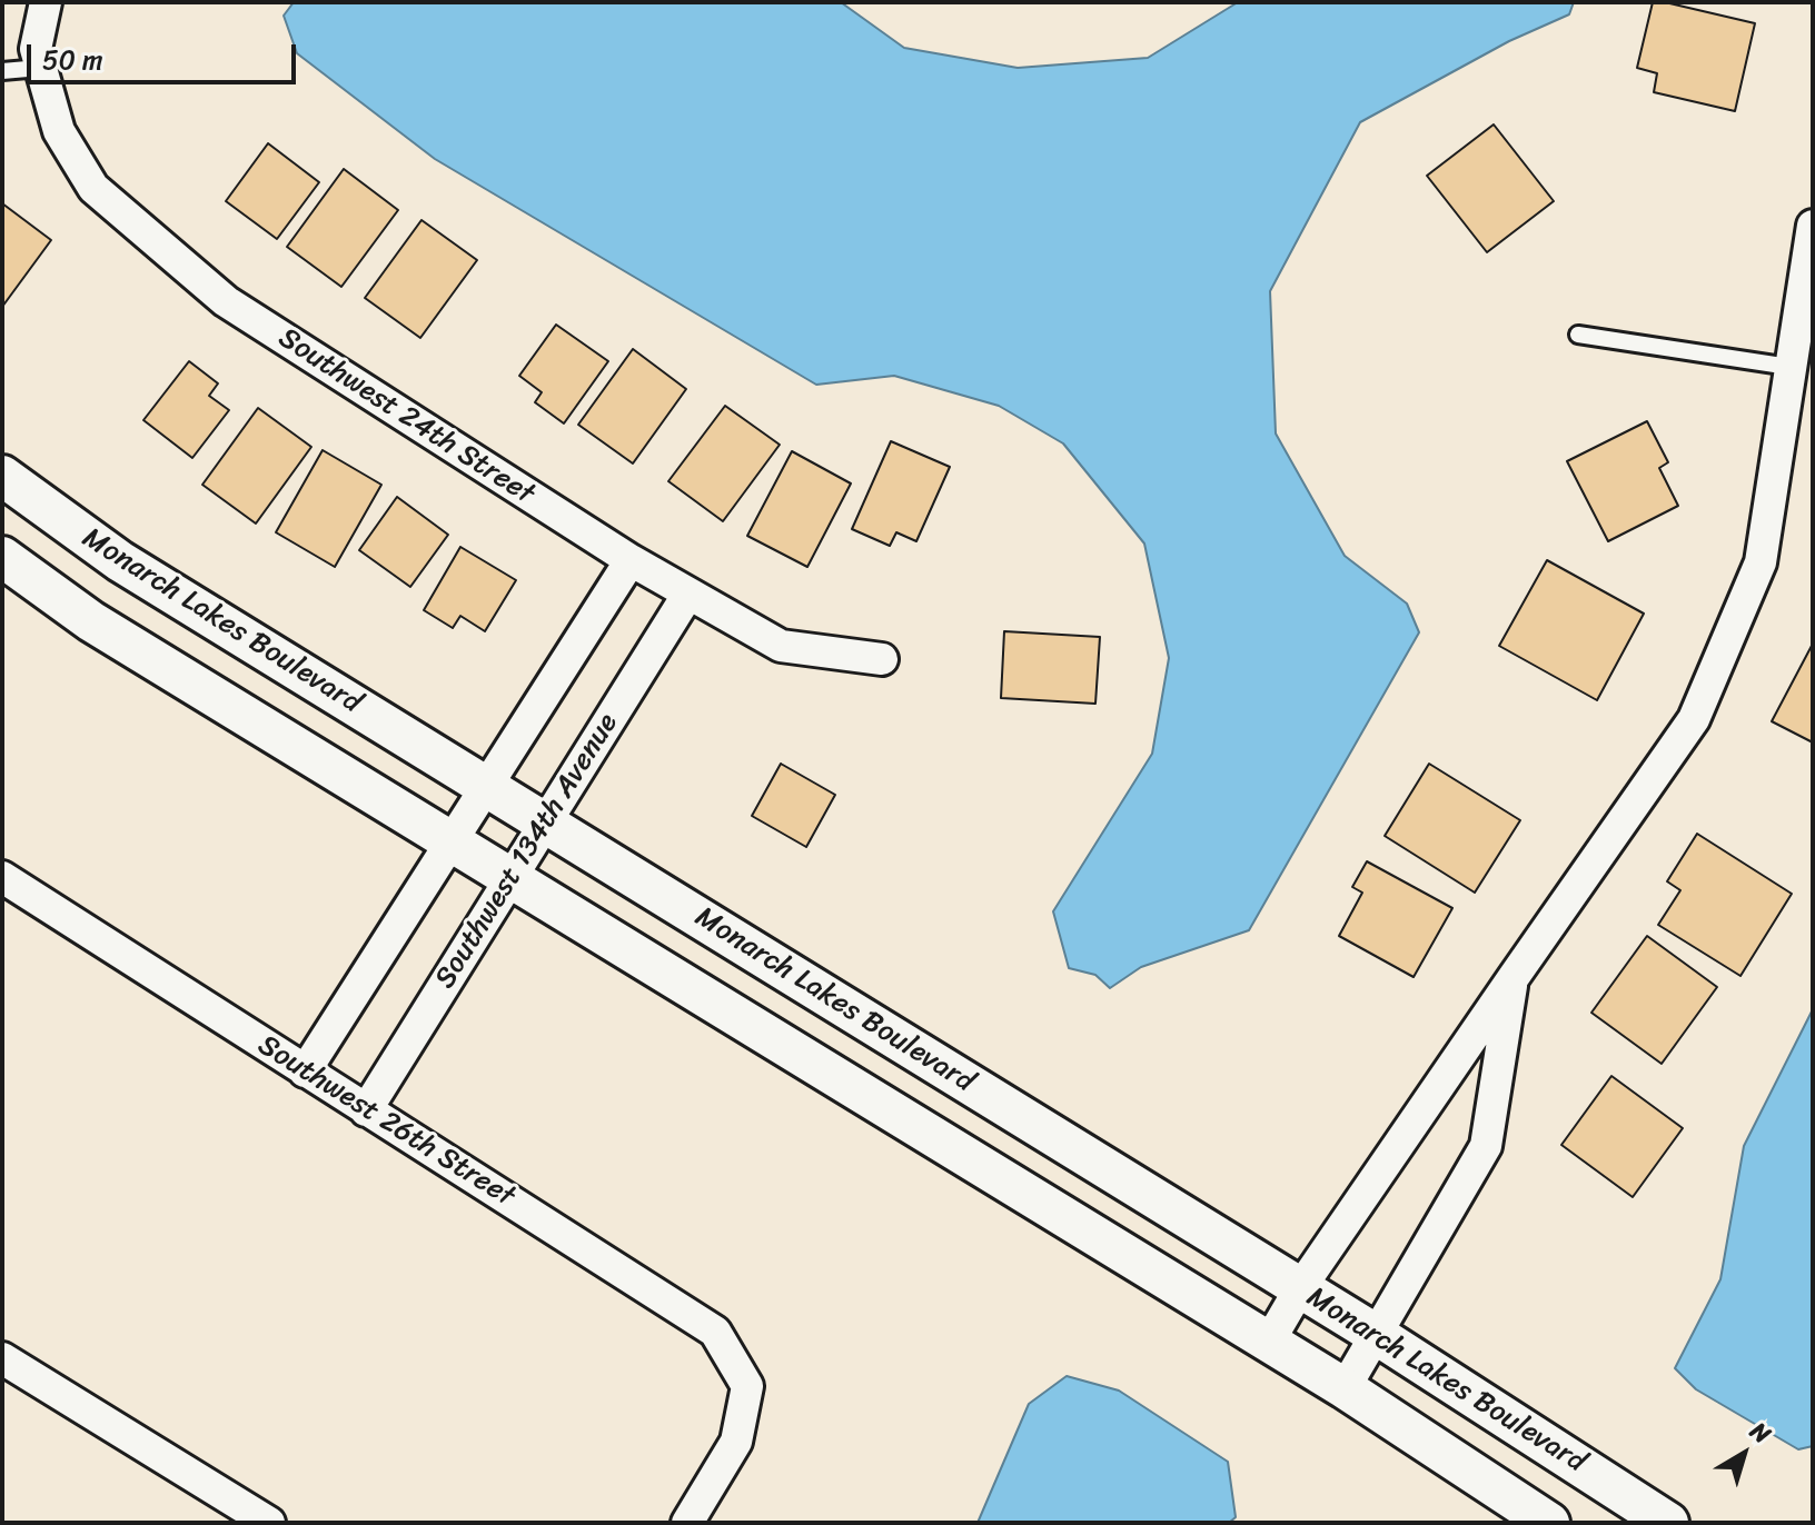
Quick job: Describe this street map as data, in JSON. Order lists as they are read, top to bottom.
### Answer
{
  "streets": {
    "street": [
      "Southwest 24th Street",
      "Monarch Lakes Boulevard",
      "Southwest 134th Avenue",
      "Southwest 26th Street"
    ]
  },
  "crossings": [
    ["Southwest 24th Street", "Southwest 134th Avenue"],
    ["Monarch Lakes Boulevard", "Southwest 134th Avenue"],
    ["Southwest 134th Avenue", "Southwest 26th Street"]
  ],
  "scale_bar": "50 m",
  "north": "top right"
}
